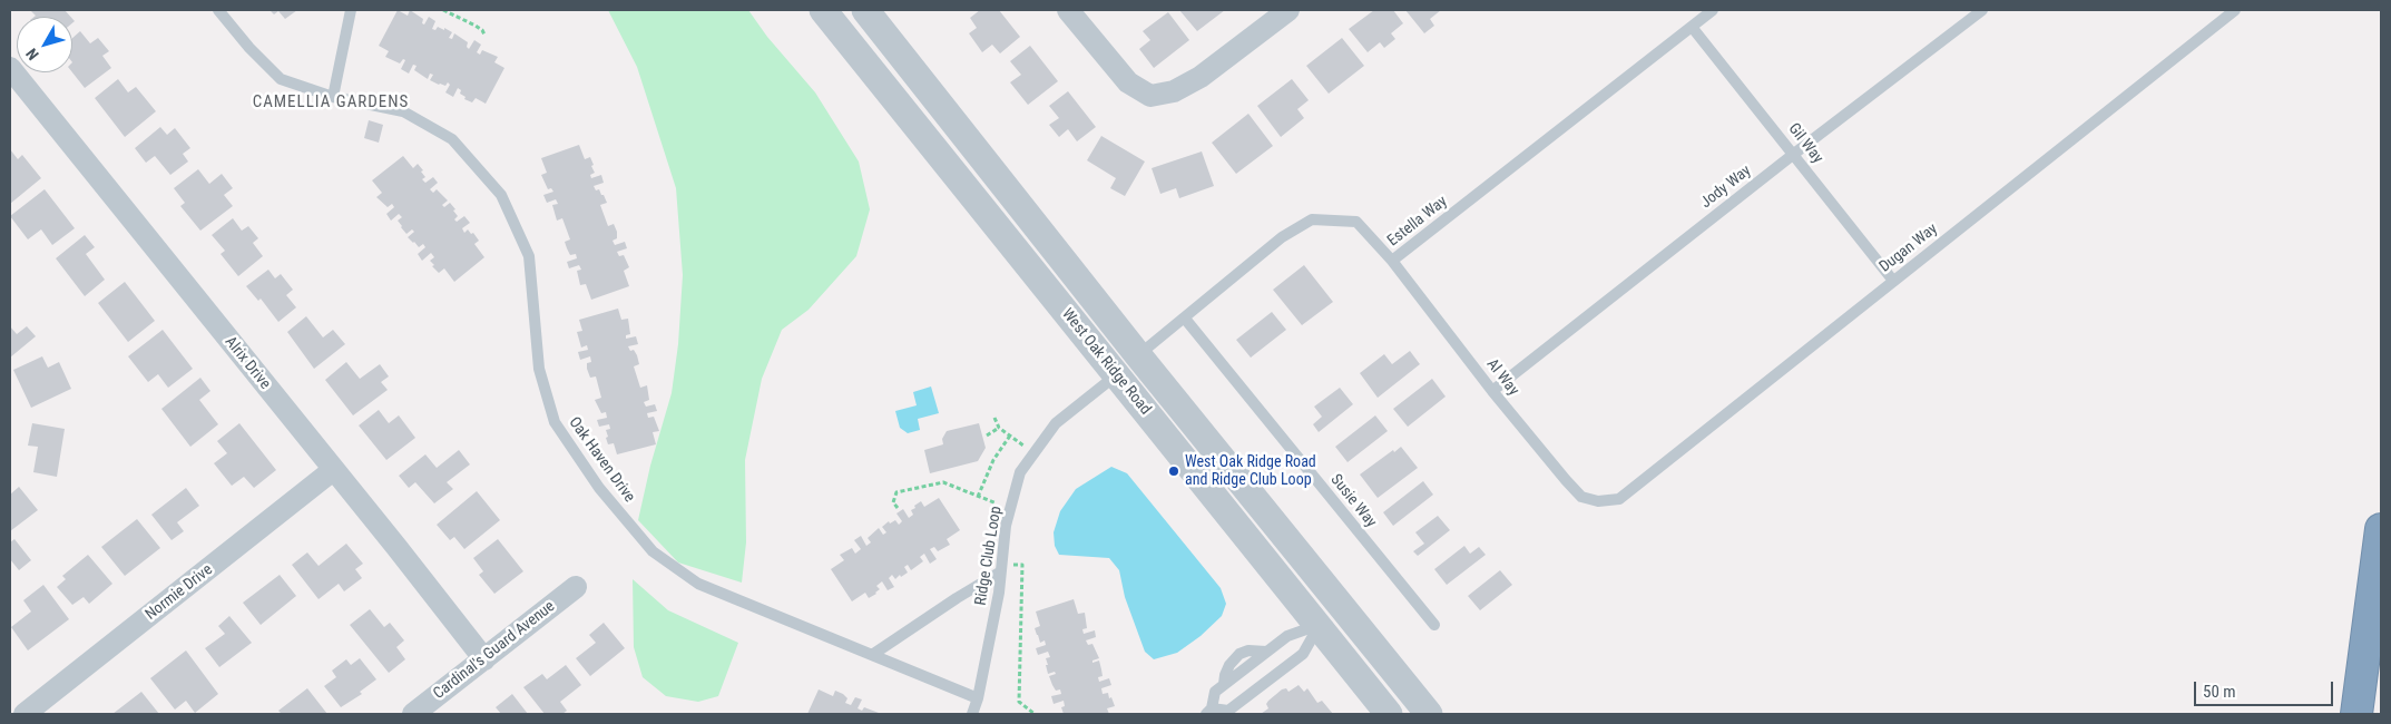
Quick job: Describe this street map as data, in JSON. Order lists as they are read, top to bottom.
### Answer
{
  "streets": {
    "street": [
      "West Oak Ridge Road",
      "Alrix Drive",
      "Normie Drive",
      "Cardinal's Guard Avenue"
    ],
    "lane": [
      "Gil Way",
      "Jody Way",
      "Estella Way",
      "Dugan Way",
      "Al Way",
      "Oak Haven Drive",
      "Susie Way",
      "Ridge Club Loop"
    ]
  },
  "crossings": [
    ["Gil Way", "Jody Way"],
    ["Gil Way", "Estella Way"],
    ["Gil Way", "Dugan Way"],
    ["Jody Way", "Al Way"],
    ["Estella Way", "West Oak Ridge Road"],
    ["Estella Way", "Al Way"],
    ["Estella Way", "Susie Way"],
    ["Dugan Way", "Al Way"],
    ["West Oak Ridge Road", "Ridge Club Loop"],
    ["Alrix Drive", "Normie Drive"],
    ["Alrix Drive", "Cardinal's Guard Avenue"],
    ["Oak Haven Drive", "Ridge Club Loop"]
  ],
  "districts": ["CAMELLIA GARDENS"],
  "places": ["West Oak Ridge Road and Ridge Club Loop"],
  "scale_bar": "50 m",
  "north": "bottom left"
}
